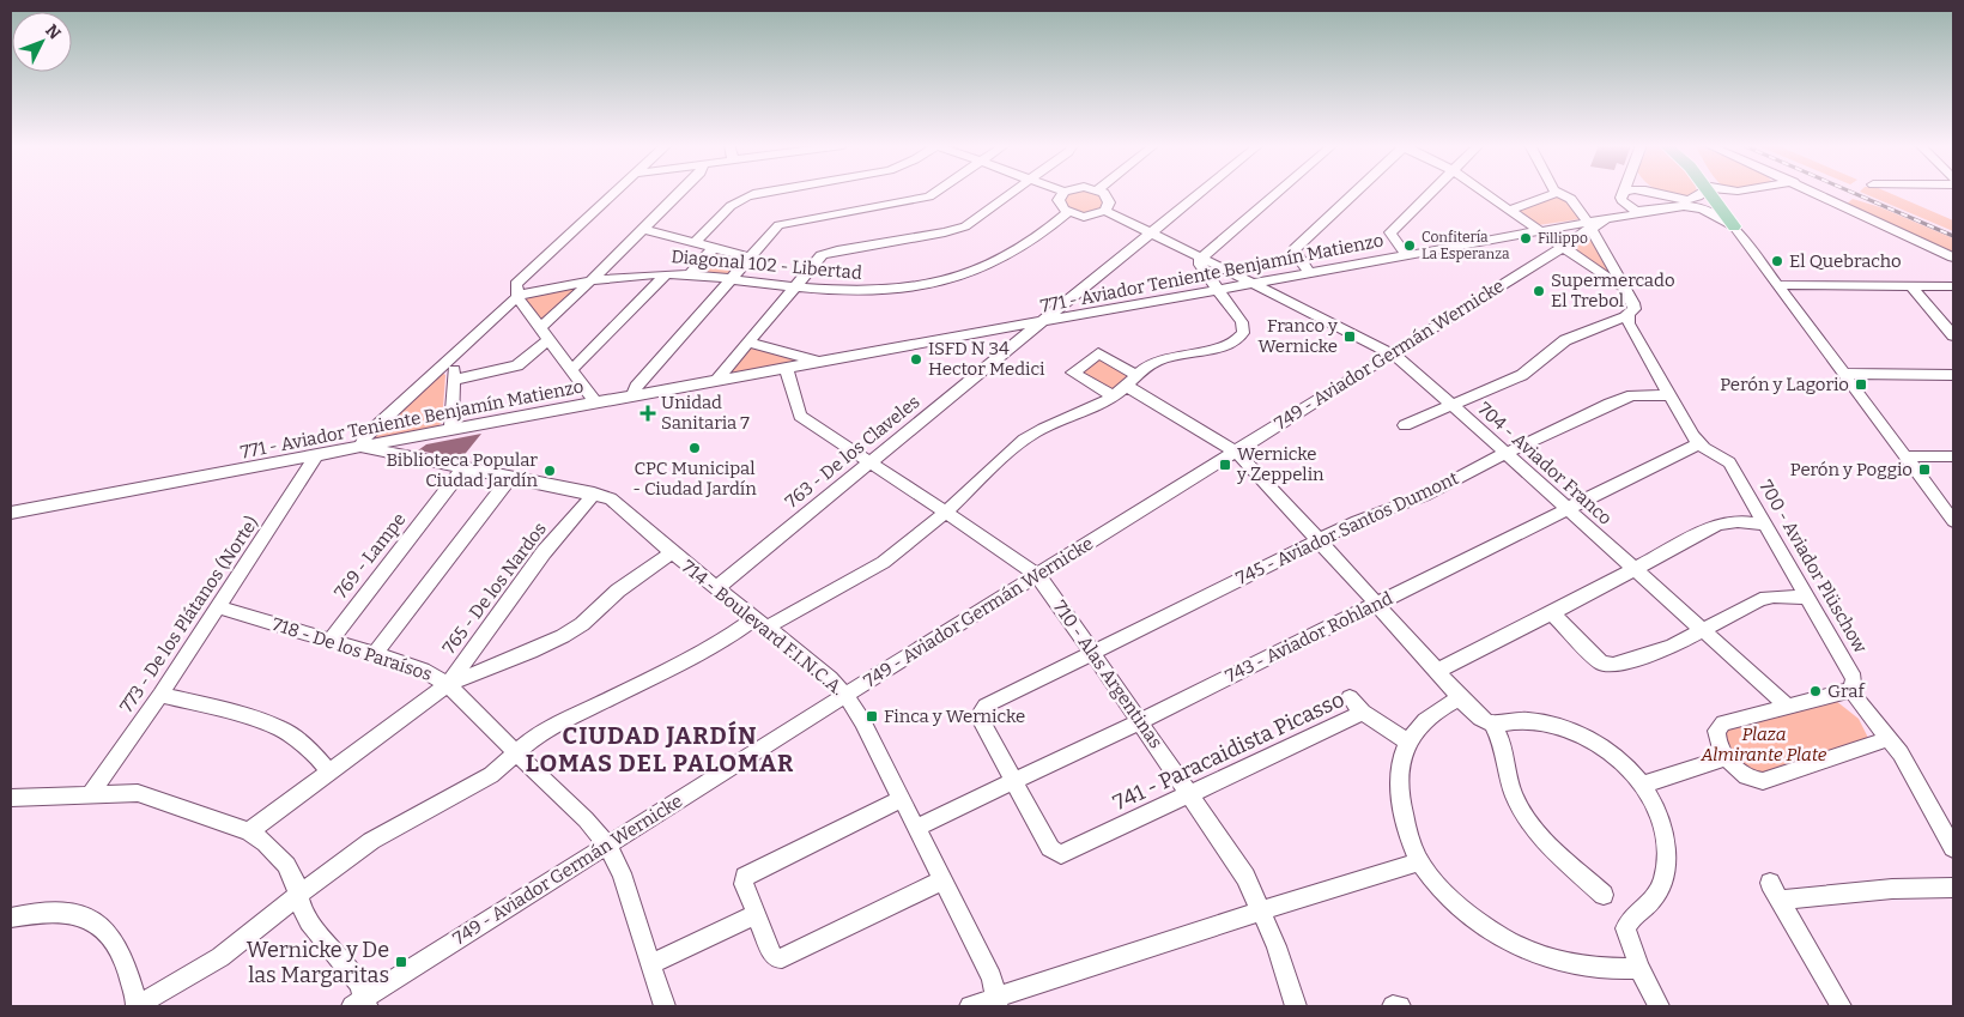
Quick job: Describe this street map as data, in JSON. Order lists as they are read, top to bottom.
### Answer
{
  "streets": {
    "street": [
      "Diagonal 102 - Libertad",
      "771 - Aviador Teniente Benjamín Matienzo",
      "749 - Aviador Germán Wernicke",
      "763 - De los Claveles",
      "704 - Aviador Franco",
      "745 - Aviador Santos Dumont",
      "769 - Lampe",
      "700 - Aviador Plüschow",
      "765 - De los Nardos",
      "773 - De los Plátanos (Norte)",
      "714 - Boulevard F.I.N.C.A.",
      "743 - Aviador Rohland",
      "718 - De los Paraísos",
      "710 - Alas Argentinas",
      "741 - Paracaidista Picasso"
    ]
  },
  "crossings": [
    ["771 - Aviador Teniente Benjamín Matienzo", "749 - Aviador Germán Wernicke"],
    ["771 - Aviador Teniente Benjamín Matienzo", "763 - De los Claveles"],
    ["771 - Aviador Teniente Benjamín Matienzo", "704 - Aviador Franco"],
    ["771 - Aviador Teniente Benjamín Matienzo", "700 - Aviador Plüschow"],
    ["771 - Aviador Teniente Benjamín Matienzo", "773 - De los Plátanos (Norte)"],
    ["771 - Aviador Teniente Benjamín Matienzo", "714 - Boulevard F.I.N.C.A."],
    ["771 - Aviador Teniente Benjamín Matienzo", "710 - Alas Argentinas"],
    ["749 - Aviador Germán Wernicke", "704 - Aviador Franco"],
    ["749 - Aviador Germán Wernicke", "700 - Aviador Plüschow"],
    ["749 - Aviador Germán Wernicke", "714 - Boulevard F.I.N.C.A."],
    ["749 - Aviador Germán Wernicke", "718 - De los Paraísos"],
    ["749 - Aviador Germán Wernicke", "710 - Alas Argentinas"],
    ["763 - De los Claveles", "704 - Aviador Franco"],
    ["763 - De los Claveles", "714 - Boulevard F.I.N.C.A."],
    ["763 - De los Claveles", "710 - Alas Argentinas"],
    ["704 - Aviador Franco", "745 - Aviador Santos Dumont"],
    ["704 - Aviador Franco", "743 - Aviador Rohland"],
    ["745 - Aviador Santos Dumont", "700 - Aviador Plüschow"],
    ["745 - Aviador Santos Dumont", "743 - Aviador Rohland"],
    ["745 - Aviador Santos Dumont", "710 - Alas Argentinas"],
    ["745 - Aviador Santos Dumont", "741 - Paracaidista Picasso"],
    ["769 - Lampe", "714 - Boulevard F.I.N.C.A."],
    ["769 - Lampe", "718 - De los Paraísos"],
    ["700 - Aviador Plüschow", "743 - Aviador Rohland"],
    ["765 - De los Nardos", "714 - Boulevard F.I.N.C.A."],
    ["765 - De los Nardos", "718 - De los Paraísos"],
    ["773 - De los Plátanos (Norte)", "718 - De los Paraísos"],
    ["714 - Boulevard F.I.N.C.A.", "743 - Aviador Rohland"],
    ["743 - Aviador Rohland", "710 - Alas Argentinas"],
    ["743 - Aviador Rohland", "741 - Paracaidista Picasso"],
    ["710 - Alas Argentinas", "741 - Paracaidista Picasso"]
  ],
  "districts": ["CIUDAD JARDÍN LOMAS DEL PALOMAR"],
  "parks": ["Plaza Almirante Plate"],
  "places": {
    "other": [
      "Fillippo",
      "Confitería La Esperanza",
      "El Quebracho",
      "Supermercado El Trebol",
      "ISFD N 34 Hector Medici",
      "CPC Municipal - Ciudad Jardín",
      "Biblioteca Popular Ciudad Jardín",
      "Graf"
    ],
    "transit": [
      "Franco y Wernicke",
      "Perón y Lagorio",
      "Wernicke y Zeppelin",
      "Perón y Poggio",
      "Finca y Wernicke",
      "Wernicke y De las Margaritas"
    ],
    "health": ["Unidad Sanitaria 7"]
  },
  "north": "top right"
}
